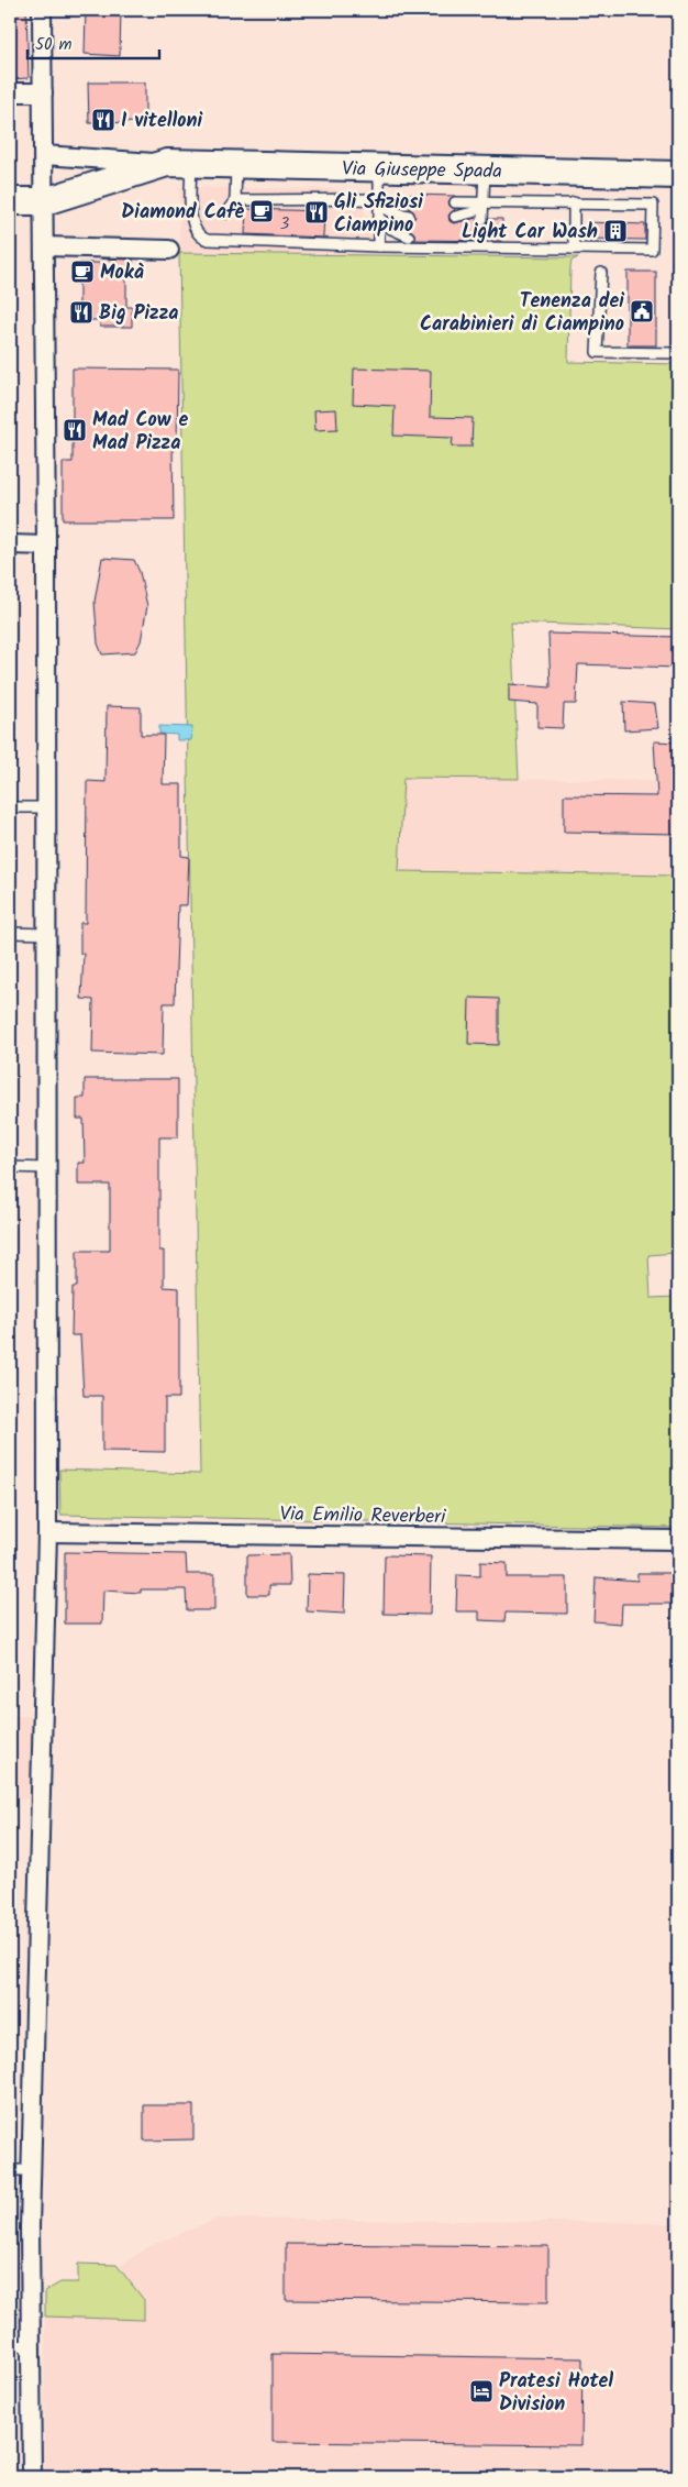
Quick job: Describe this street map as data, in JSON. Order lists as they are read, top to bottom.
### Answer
{
  "streets": {
    "street": ["Via Giuseppe Spada", "Via Emilio Reverberi"]
  },
  "places": {
    "restaurant": [
      "I vitelloni",
      "Gli Sfiziosi Ciampino",
      "Big Pizza",
      "Mad Cow e Mad Pizza"
    ],
    "cafe": ["Diamond Cafè", "Mokà"],
    "building": ["Light Car Wash"],
    "public building": ["Tenenza dei Carabinieri di Ciampino"],
    "hotel": ["Pratesi Hotel Division"]
  },
  "house_numbers": ["3"],
  "scale_bar": "50 m"
}
